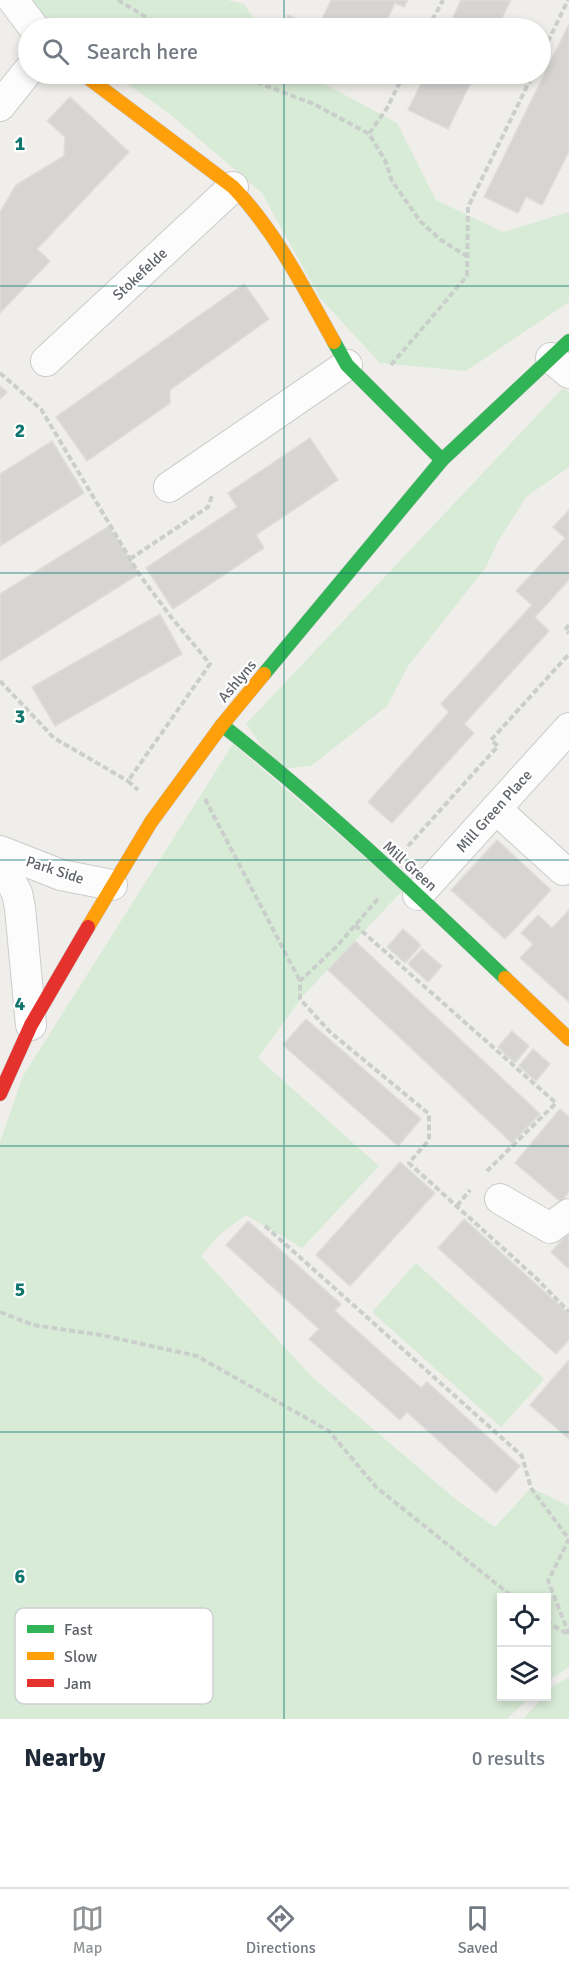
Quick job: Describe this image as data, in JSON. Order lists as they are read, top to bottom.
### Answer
{
  "streets": {
    "street": [
      "Stokefelde",
      "Ashlyns",
      "Mill Green Place",
      "Mill Green",
      "Park Side"
    ]
  },
  "crossings": [
    ["Ashlyns", "Mill Green"],
    ["Ashlyns", "Park Side"],
    ["Mill Green Place", "Mill Green"]
  ],
  "legend": ["Fast", "Slow", "Jam"],
  "page": {
    "search": "Search here",
    "heading": ["Nearby", "0 results"],
    "nav": ["Map", "Directions", "Saved"]
  },
  "grid": {
    "rows": [
      "1",
      "2",
      "3",
      "4",
      "5",
      "6"
    ]
  }
}
